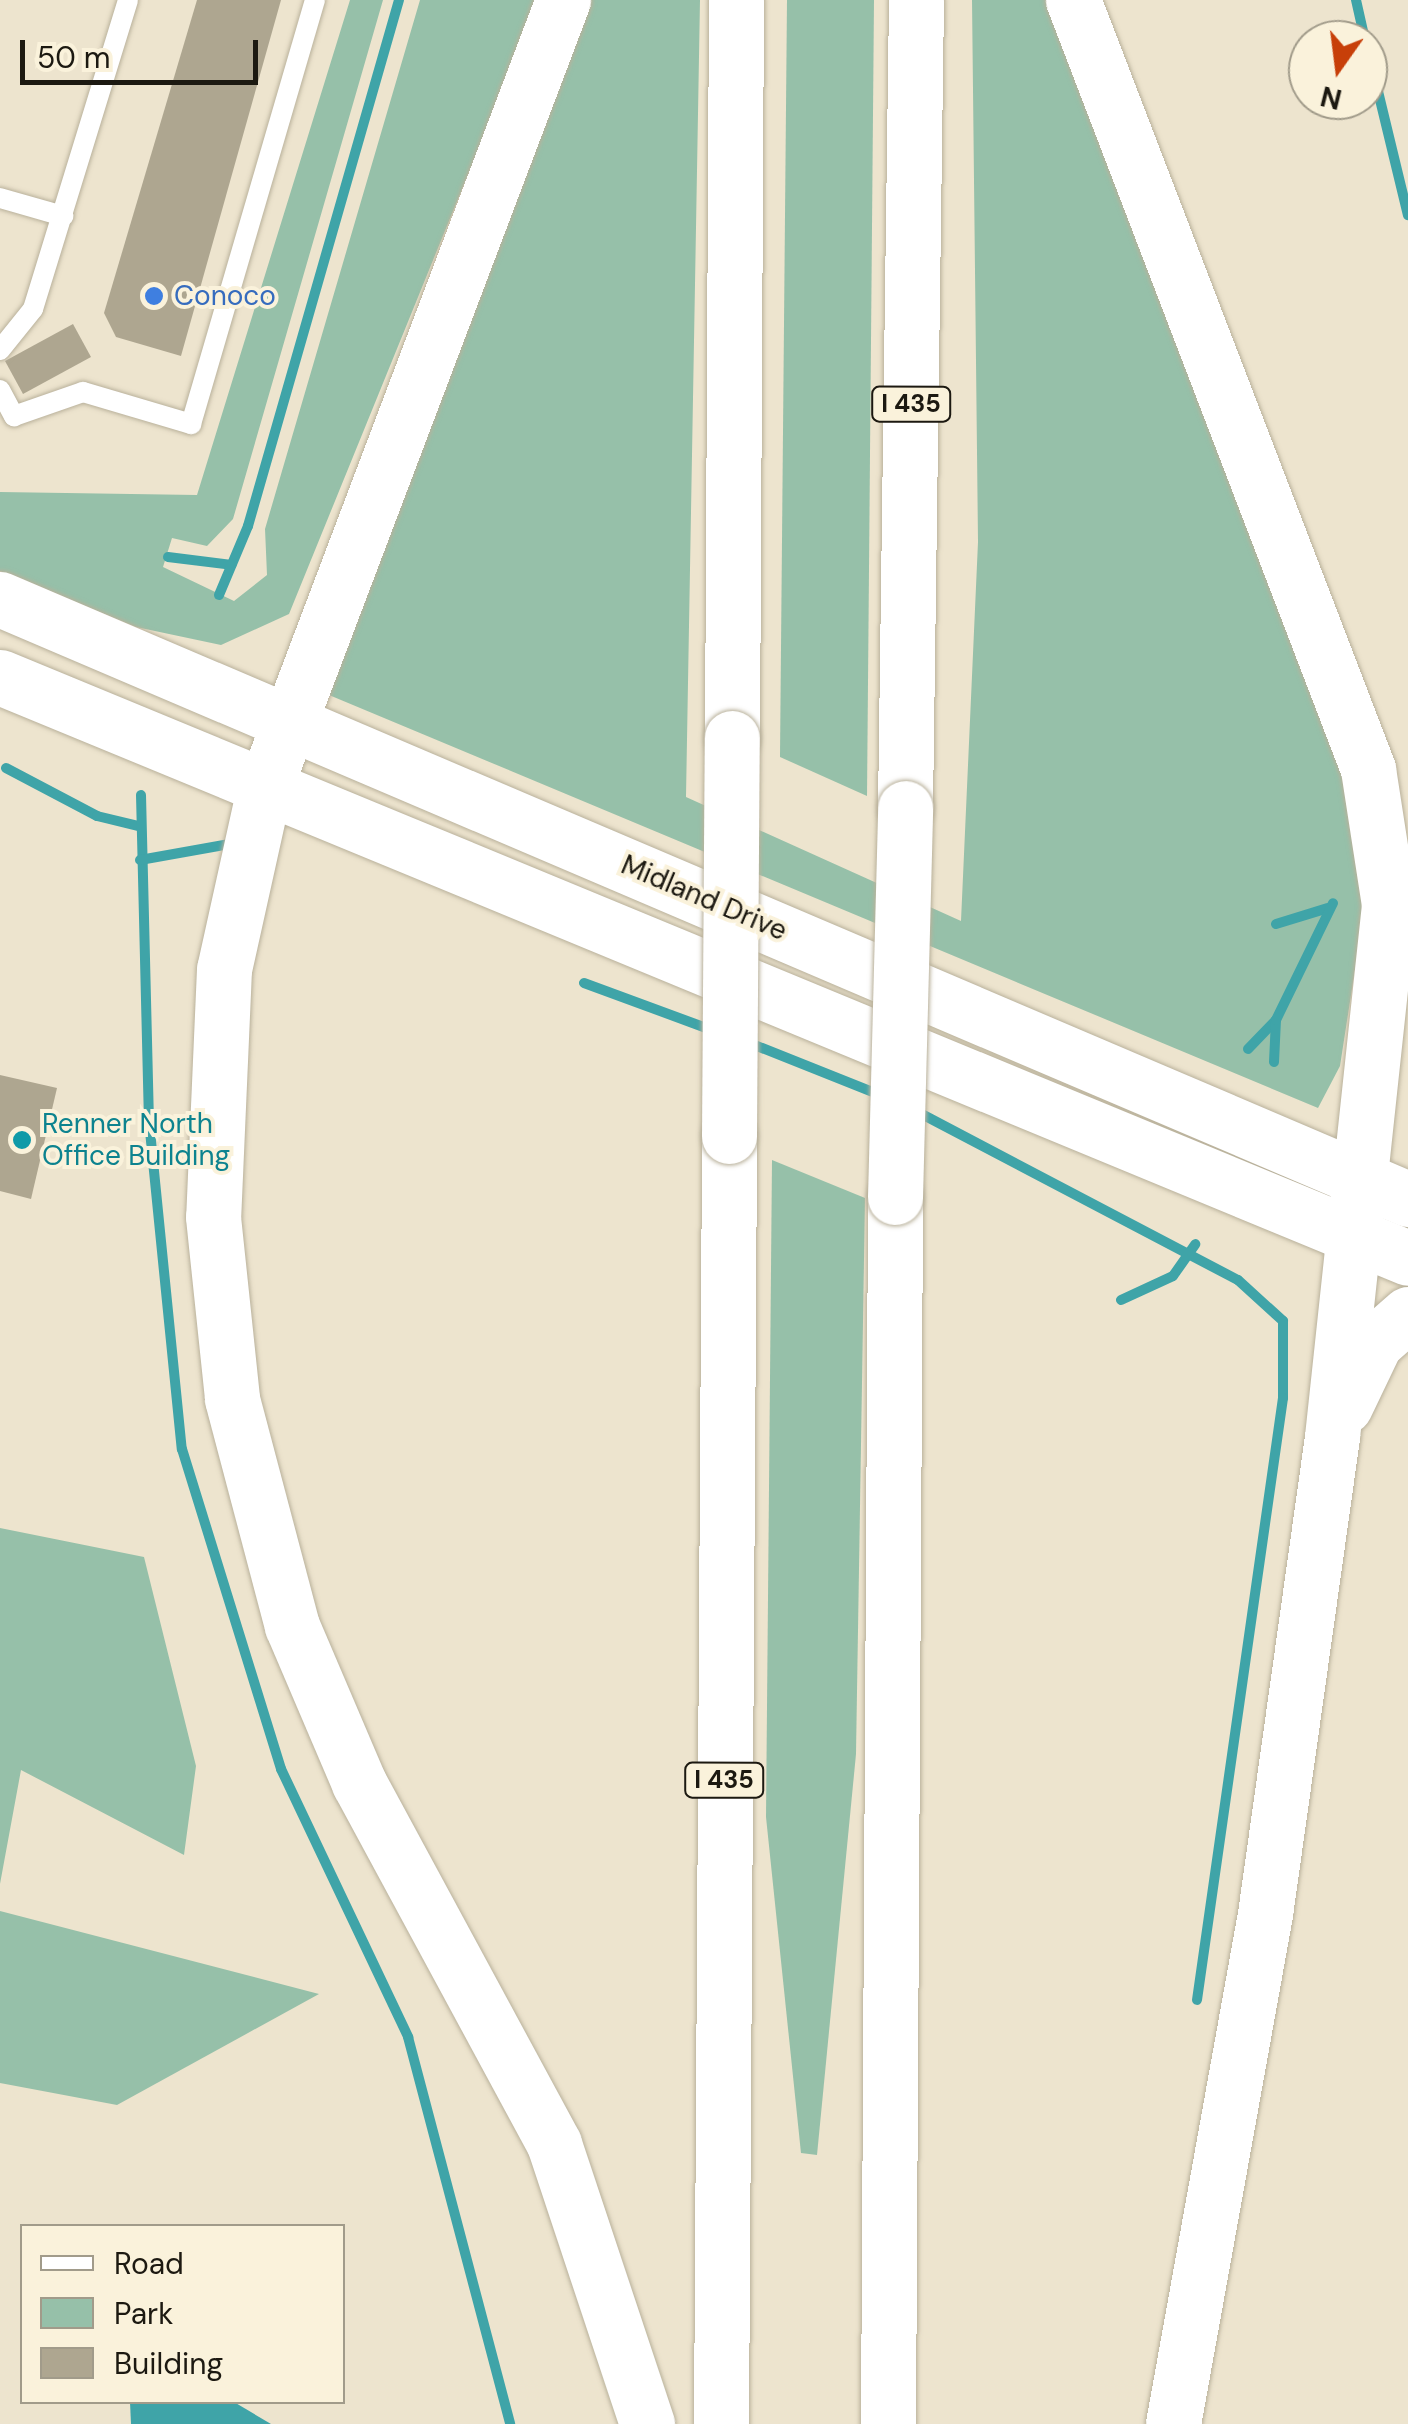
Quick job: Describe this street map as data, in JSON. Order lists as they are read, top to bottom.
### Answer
{
  "streets": {
    "main road": ["I 435", "Midland Drive"]
  },
  "places": ["Conoco", "Renner North Office Building"],
  "legend": ["Road", "Park", "Building"],
  "scale_bar": "50 m",
  "north": "bottom"
}
